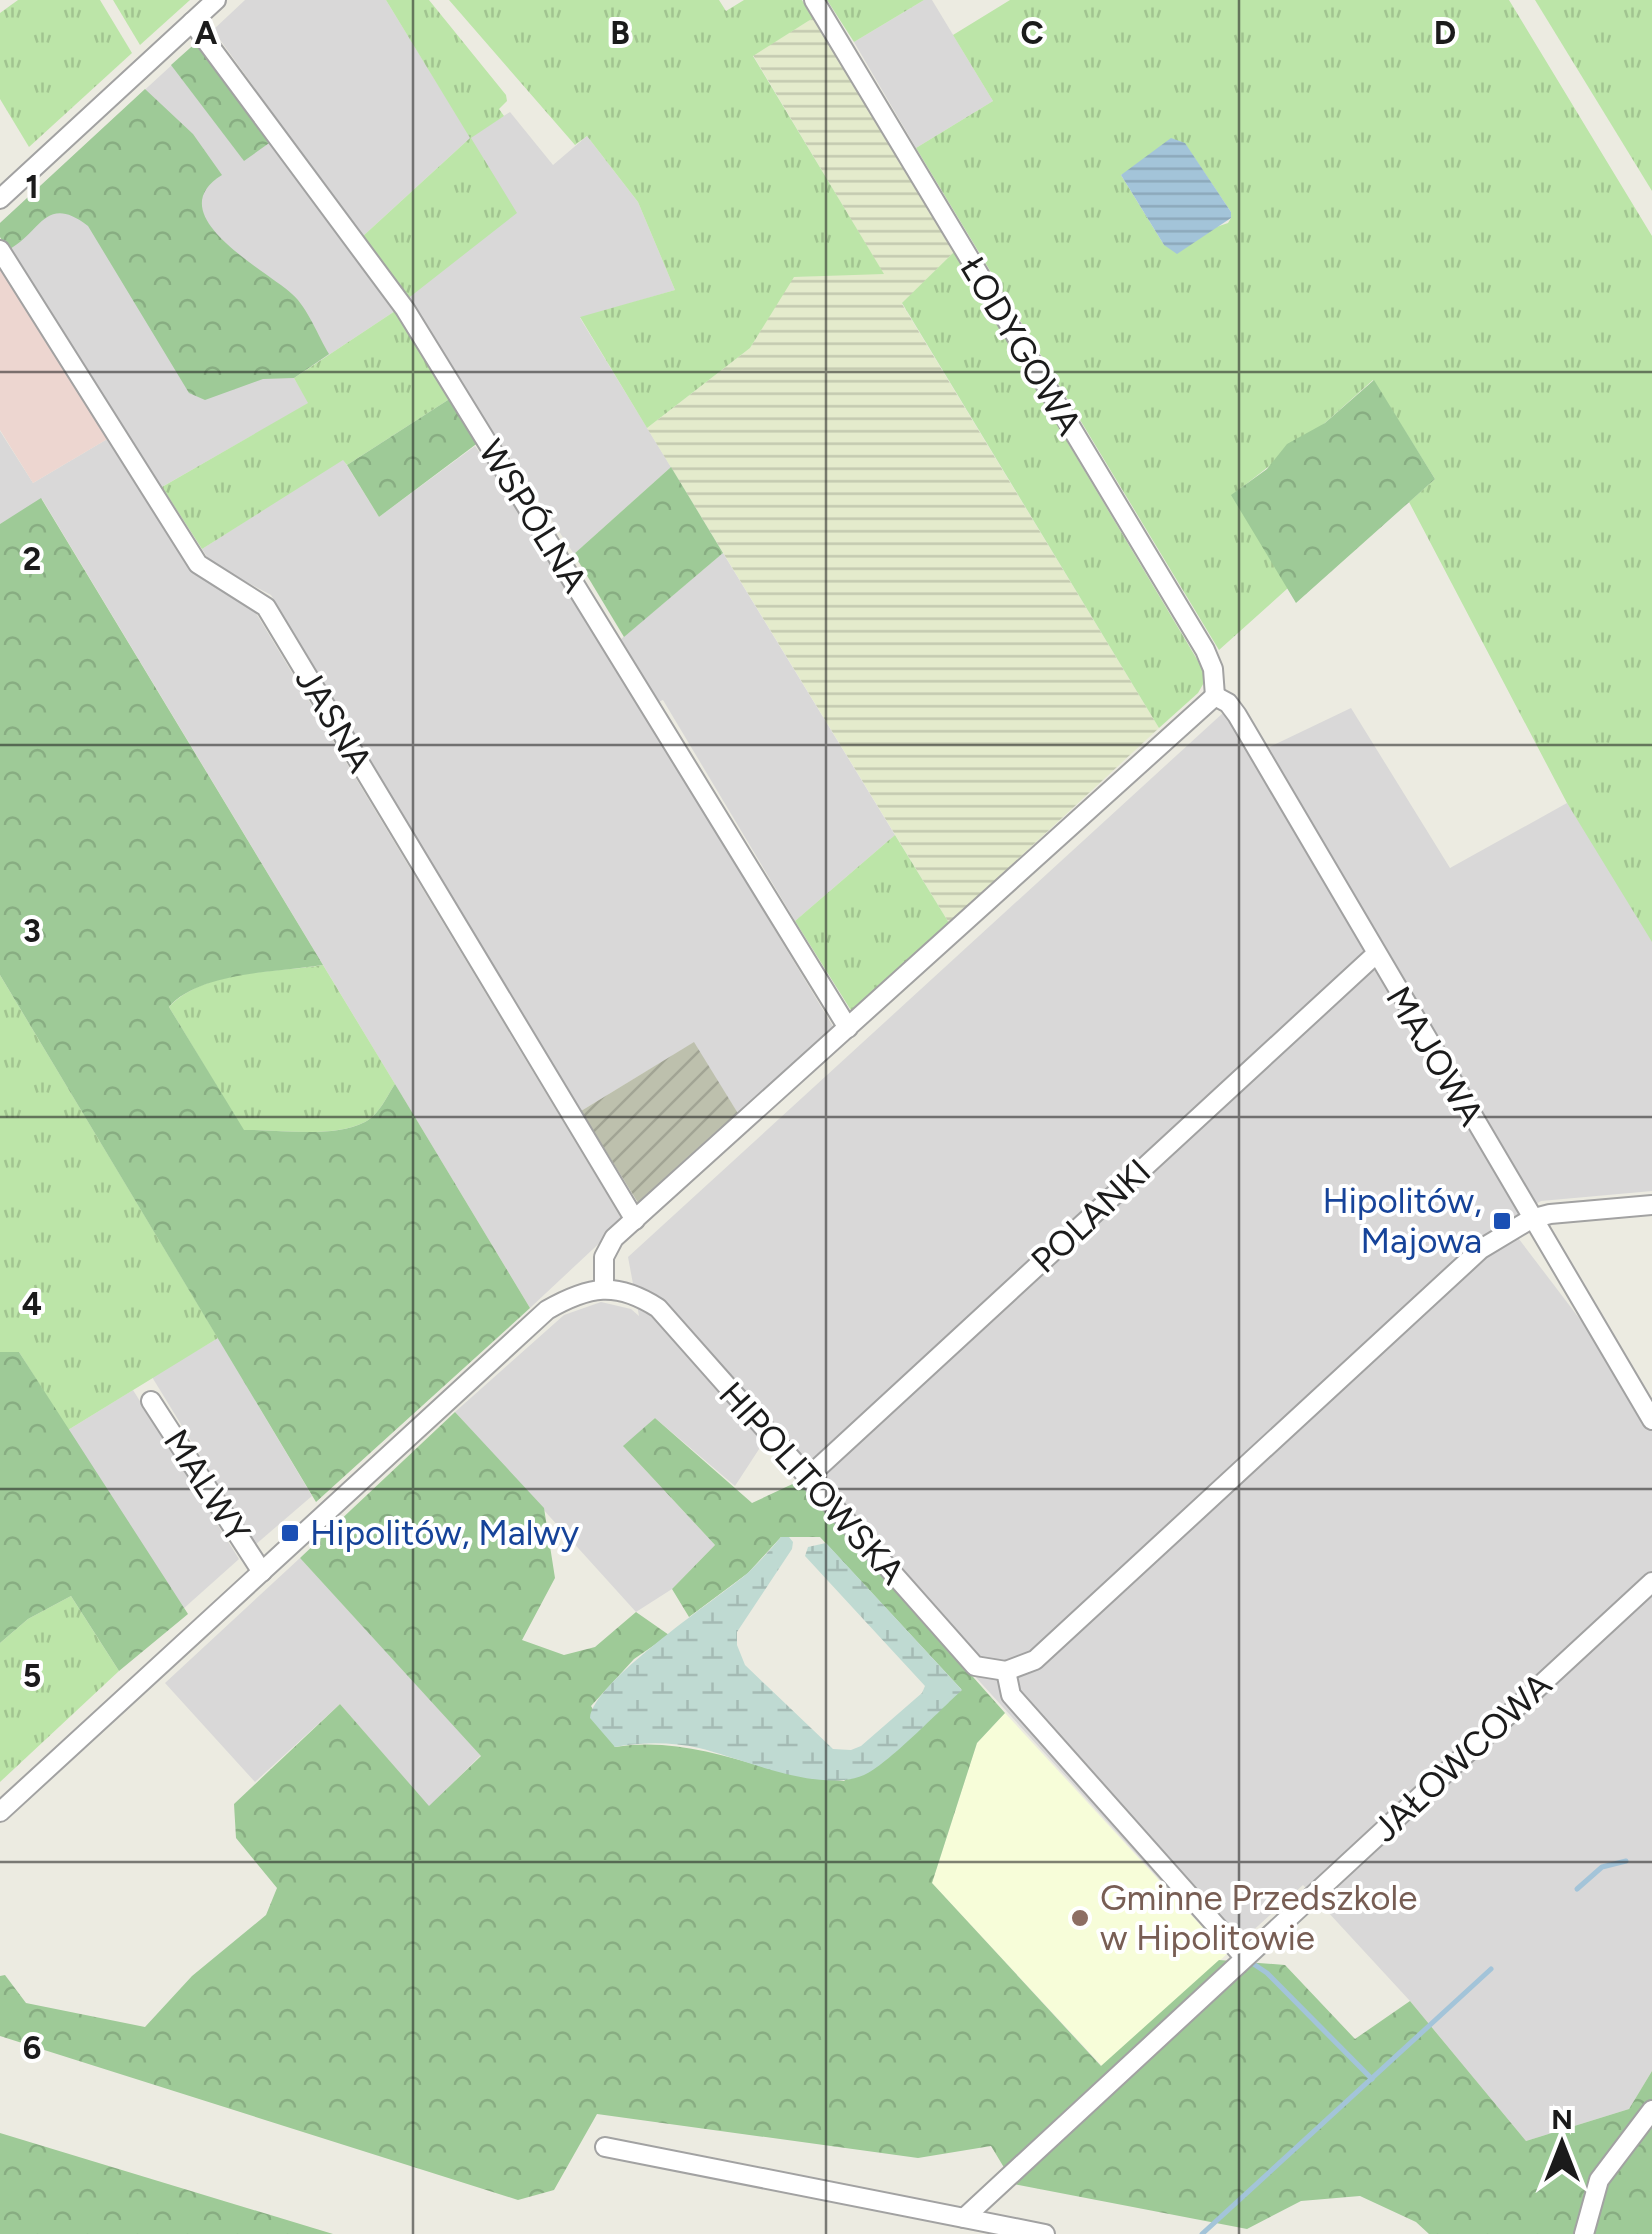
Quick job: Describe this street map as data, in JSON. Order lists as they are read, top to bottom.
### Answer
{
  "streets": {
    "street": [
      "ŁODYGOWA",
      "WSPÓLNA",
      "JASNA",
      "MAJOWA",
      "POLANKI",
      "HIPOLITOWSKA",
      "MALWY",
      "JAŁOWCOWA"
    ]
  },
  "crossings": [
    ["ŁODYGOWA", "MAJOWA"],
    ["MAJOWA", "POLANKI"],
    ["POLANKI", "HIPOLITOWSKA"]
  ],
  "places": {
    "transit": ["Hipolitów, Majowa", "Hipolitów, Malwy"],
    "other": ["Gminne Przedszkole w Hipolitowie"]
  },
  "north": "top",
  "grid": {
    "columns": [
      "A",
      "B",
      "C",
      "D"
    ],
    "rows": [
      "1",
      "2",
      "3",
      "4",
      "5",
      "6"
    ]
  }
}
